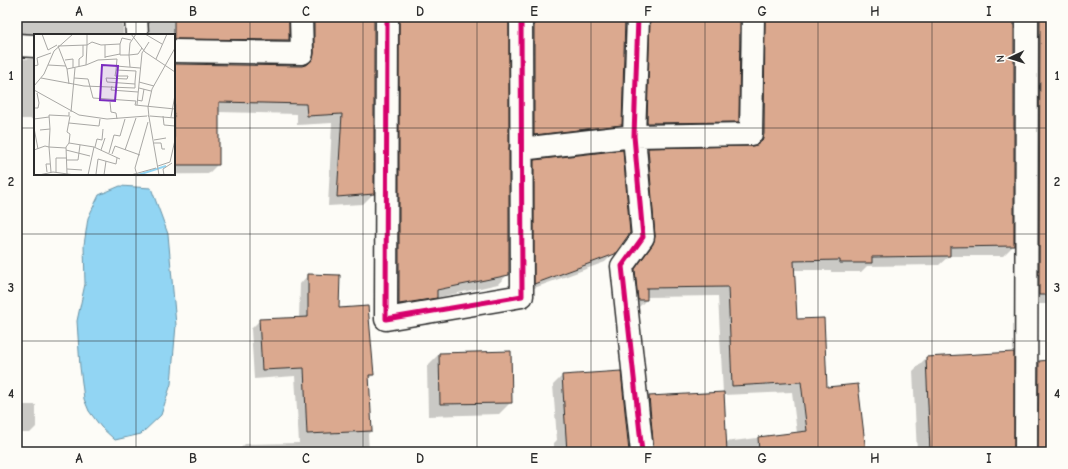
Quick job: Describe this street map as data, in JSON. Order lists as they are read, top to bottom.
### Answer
{
  "north": "left",
  "grid": {
    "columns": [
      "A",
      "B",
      "C",
      "D",
      "E",
      "F",
      "G",
      "H",
      "I"
    ],
    "rows": [
      "1",
      "2",
      "3",
      "4"
    ]
  }
}
